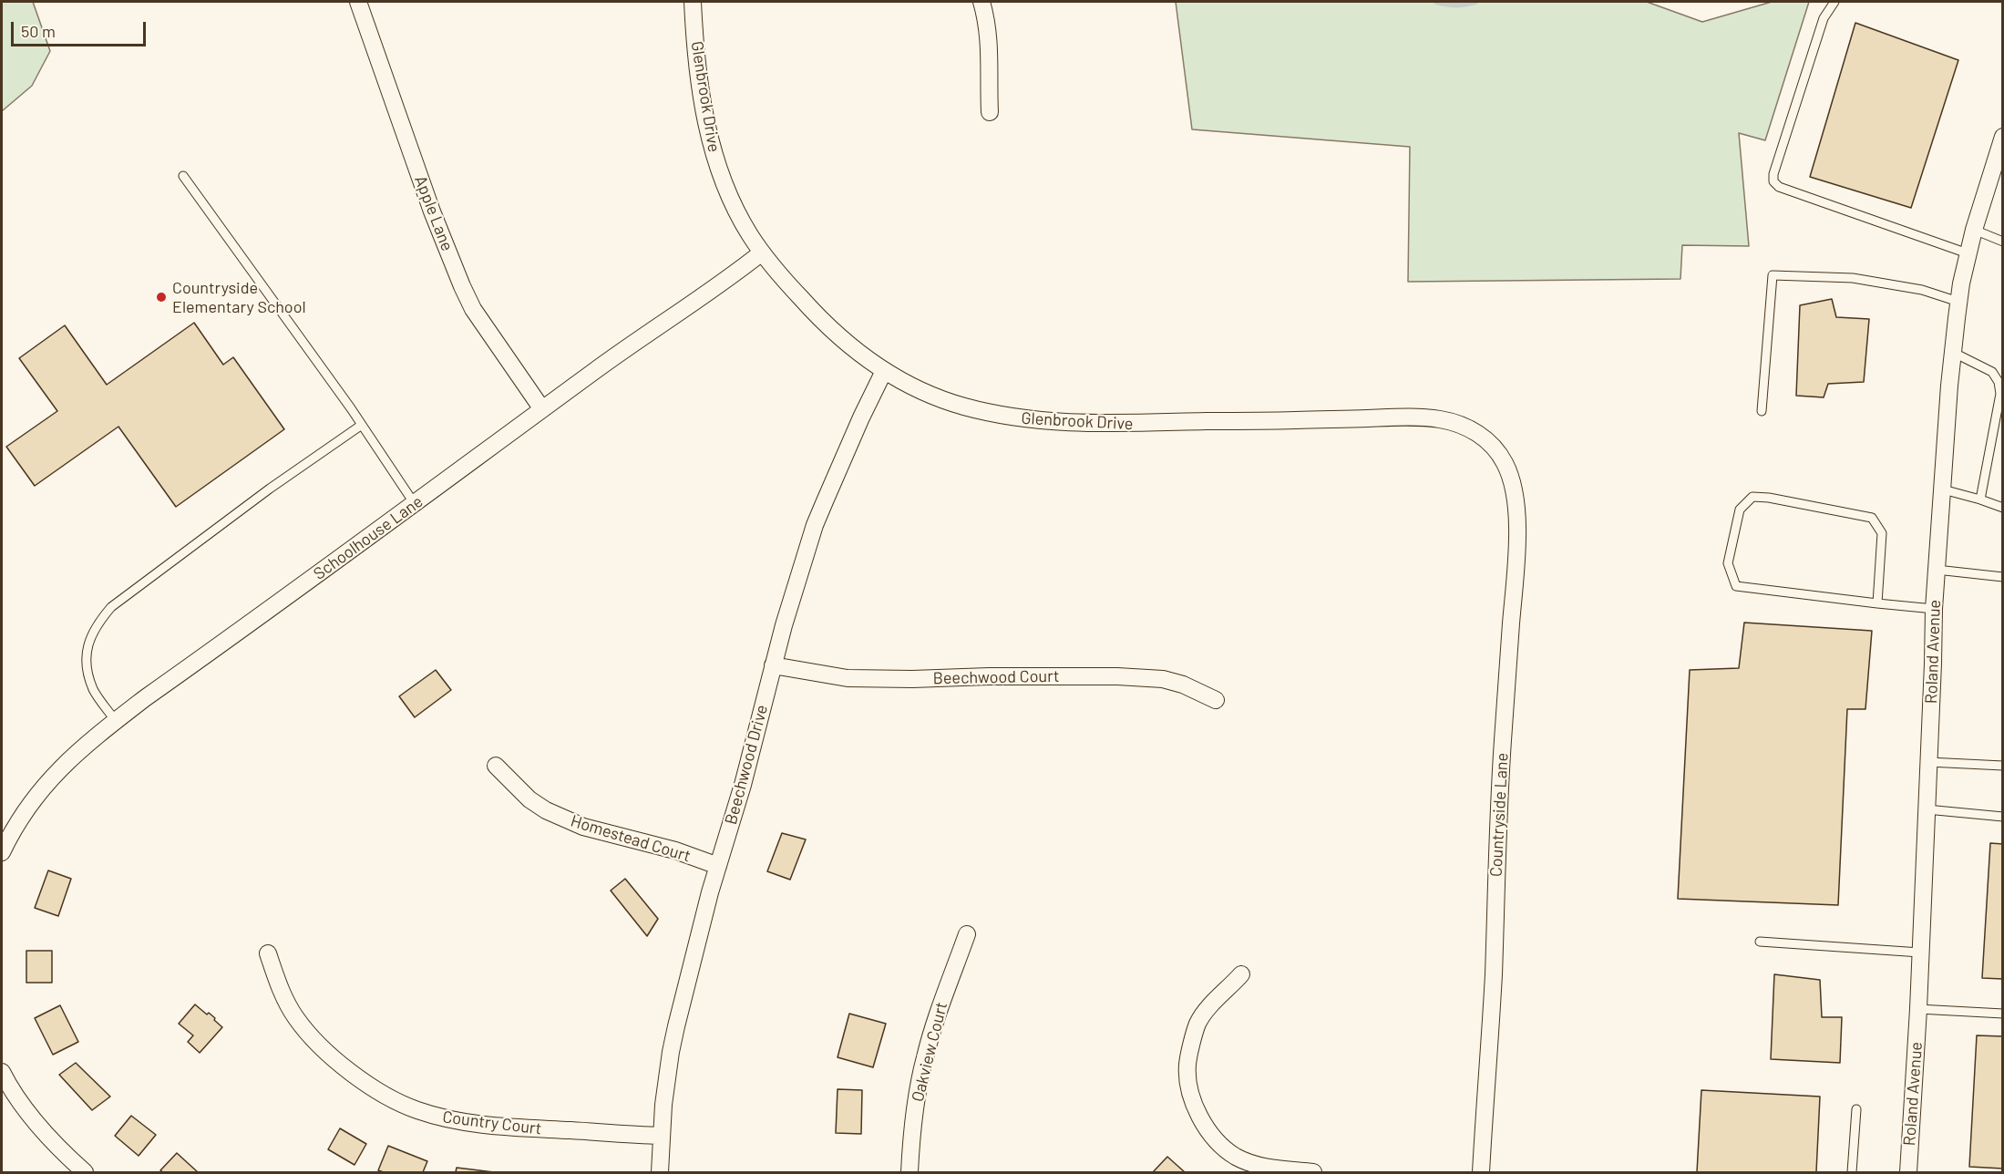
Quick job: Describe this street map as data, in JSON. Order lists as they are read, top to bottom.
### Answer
{
  "streets": {
    "street": [
      "Glenbrook Drive",
      "Apple Lane",
      "Schoolhouse Lane",
      "Roland Avenue",
      "Beechwood Court",
      "Beechwood Drive",
      "Countryside Lane",
      "Homestead Court",
      "Oakview Court",
      "Country Court"
    ]
  },
  "crossings": [
    ["Glenbrook Drive", "Schoolhouse Lane"],
    ["Glenbrook Drive", "Beechwood Drive"],
    ["Glenbrook Drive", "Countryside Lane"],
    ["Apple Lane", "Schoolhouse Lane"],
    ["Beechwood Court", "Beechwood Drive"],
    ["Beechwood Drive", "Homestead Court"],
    ["Beechwood Drive", "Country Court"]
  ],
  "places": ["Countryside Elementary School"],
  "scale_bar": "50 m"
}
